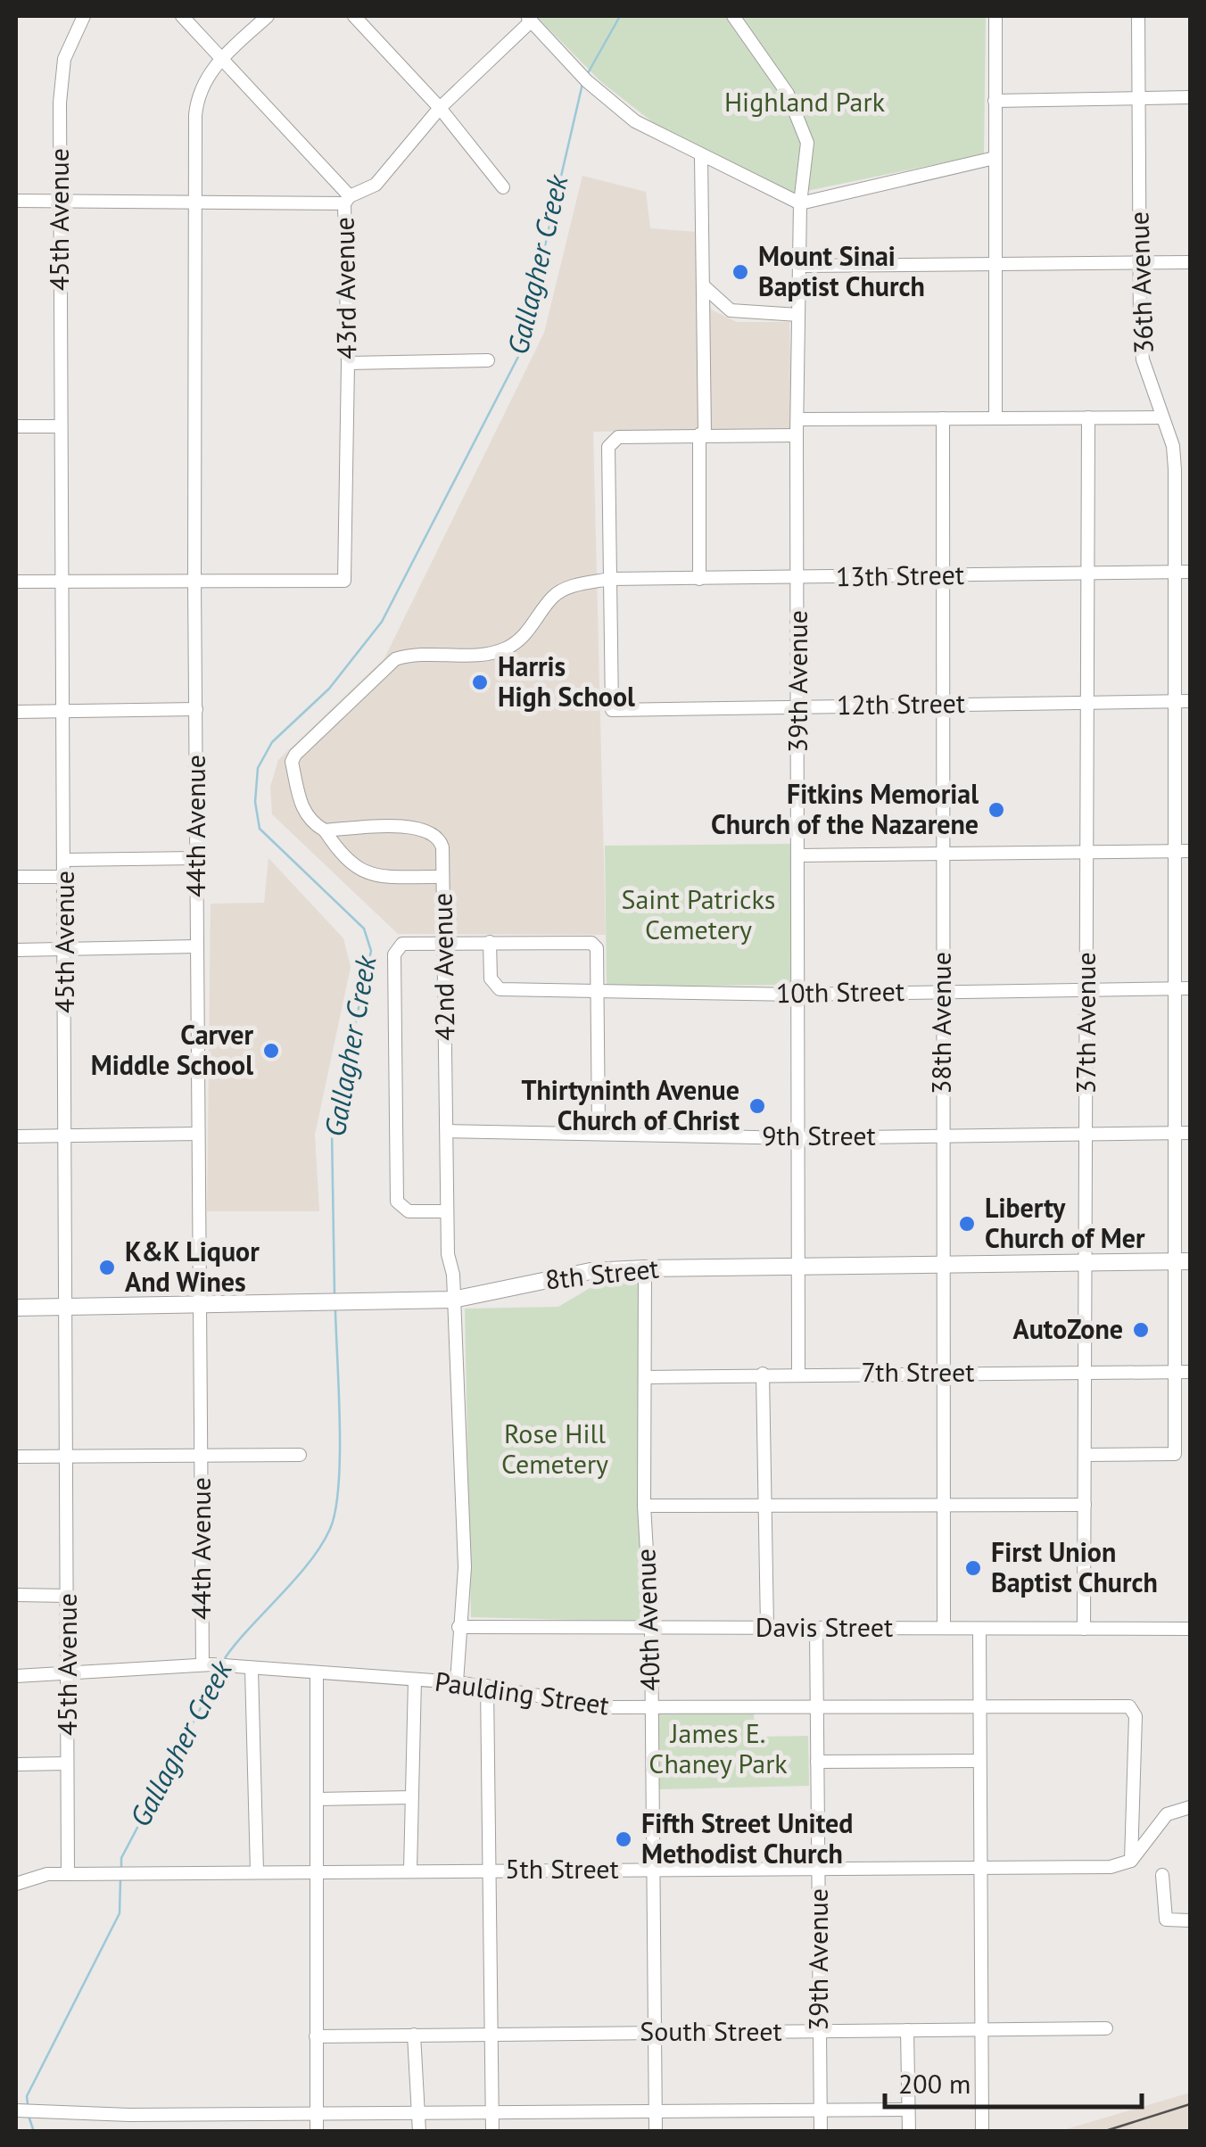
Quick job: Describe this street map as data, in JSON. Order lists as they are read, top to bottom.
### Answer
{
  "streets": {
    "main road": ["8th Street"],
    "street": [
      "45th Avenue",
      "36th Avenue",
      "43rd Avenue",
      "13th Street",
      "39th Avenue",
      "12th Street",
      "44th Avenue",
      "42nd Avenue",
      "10th Street",
      "38th Avenue",
      "37th Avenue",
      "9th Street",
      "7th Street",
      "40th Avenue",
      "Davis Street",
      "Paulding Street",
      "5th Street",
      "South Street"
    ]
  },
  "crossings": [
    ["45th Avenue", "8th Street"],
    ["45th Avenue", "Paulding Street"],
    ["45th Avenue", "5th Street"],
    ["36th Avenue", "13th Street"],
    ["36th Avenue", "12th Street"],
    ["36th Avenue", "10th Street"],
    ["36th Avenue", "37th Avenue"],
    ["36th Avenue", "9th Street"],
    ["36th Avenue", "8th Street"],
    ["36th Avenue", "7th Street"],
    ["43rd Avenue", "44th Avenue"],
    ["13th Street", "39th Avenue"],
    ["13th Street", "12th Street"],
    ["13th Street", "38th Avenue"],
    ["13th Street", "37th Avenue"],
    ["39th Avenue", "12th Street"],
    ["39th Avenue", "10th Street"],
    ["39th Avenue", "9th Street"],
    ["39th Avenue", "8th Street"],
    ["39th Avenue", "7th Street"],
    ["39th Avenue", "Davis Street"],
    ["39th Avenue", "Paulding Street"],
    ["39th Avenue", "5th Street"],
    ["39th Avenue", "South Street"],
    ["12th Street", "38th Avenue"],
    ["12th Street", "37th Avenue"],
    ["44th Avenue", "8th Street"],
    ["44th Avenue", "Paulding Street"],
    ["42nd Avenue", "9th Street"],
    ["42nd Avenue", "8th Street"],
    ["42nd Avenue", "Davis Street"],
    ["42nd Avenue", "Paulding Street"],
    ["10th Street", "38th Avenue"],
    ["10th Street", "37th Avenue"],
    ["38th Avenue", "9th Street"],
    ["38th Avenue", "8th Street"],
    ["38th Avenue", "7th Street"],
    ["38th Avenue", "Davis Street"],
    ["37th Avenue", "9th Street"],
    ["37th Avenue", "8th Street"],
    ["37th Avenue", "7th Street"],
    ["37th Avenue", "Davis Street"],
    ["8th Street", "40th Avenue"],
    ["7th Street", "40th Avenue"],
    ["40th Avenue", "Davis Street"],
    ["40th Avenue", "Paulding Street"],
    ["40th Avenue", "5th Street"],
    ["40th Avenue", "South Street"],
    ["Paulding Street", "5th Street"]
  ],
  "water": ["Gallagher Creek"],
  "parks": [
    "Highland Park",
    "Saint Patricks Cemetery",
    "Rose Hill Cemetery",
    "James E. Chaney Park"
  ],
  "places": [
    "Mount Sinai Baptist Church",
    "Harris High School",
    "Fitkins Memorial Church of the Nazarene",
    "Carver Middle School",
    "Thirtyninth Avenue Church of Christ",
    "Liberty Church of Mer",
    "K&K Liquor And Wines",
    "AutoZone",
    "First Union Baptist Church",
    "Fifth Street United Methodist Church"
  ],
  "scale_bar": "200 m"
}
